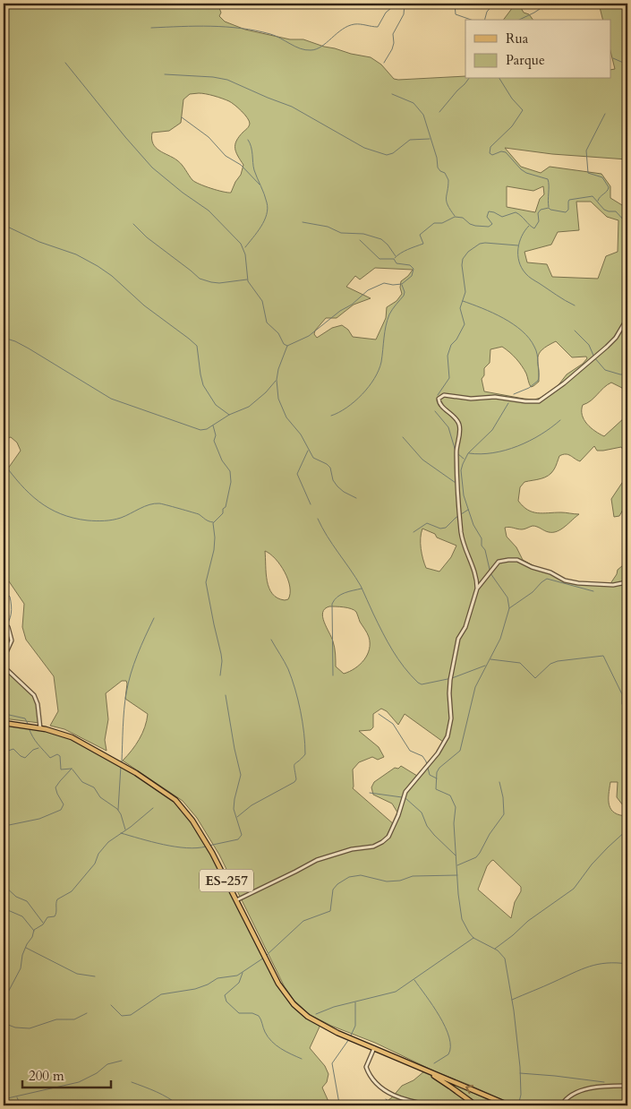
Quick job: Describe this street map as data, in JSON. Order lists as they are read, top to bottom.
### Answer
{
  "streets": {
    "main road": ["ES-257"]
  },
  "legend": ["Rua", "Parque"],
  "scale_bar": "200 m"
}
